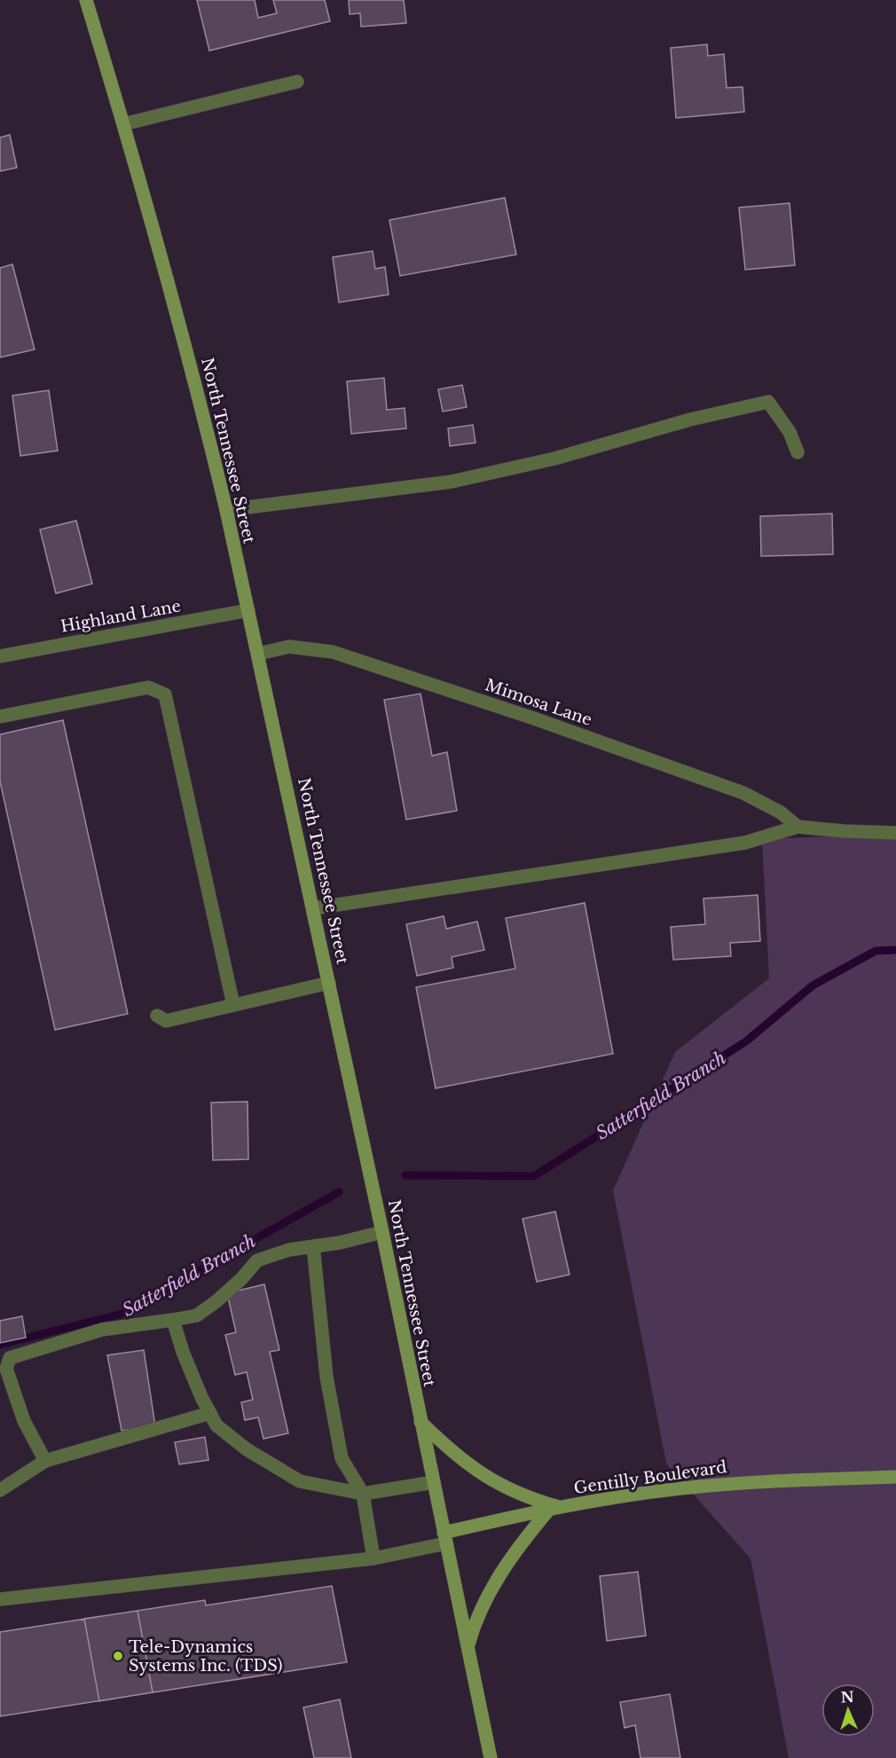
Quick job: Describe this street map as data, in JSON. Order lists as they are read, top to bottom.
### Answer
{
  "streets": {
    "main road": ["North Tennessee Street", "Gentilly Boulevard"],
    "street": ["Highland Lane", "Mimosa Lane"]
  },
  "crossings": [
    ["North Tennessee Street", "Highland Lane"],
    ["North Tennessee Street", "Mimosa Lane"],
    ["North Tennessee Street", "Gentilly Boulevard"]
  ],
  "water": ["Satterfield Branch"],
  "places": ["Tele-Dynamics Systems Inc. (TDS)"],
  "north": "top"
}
